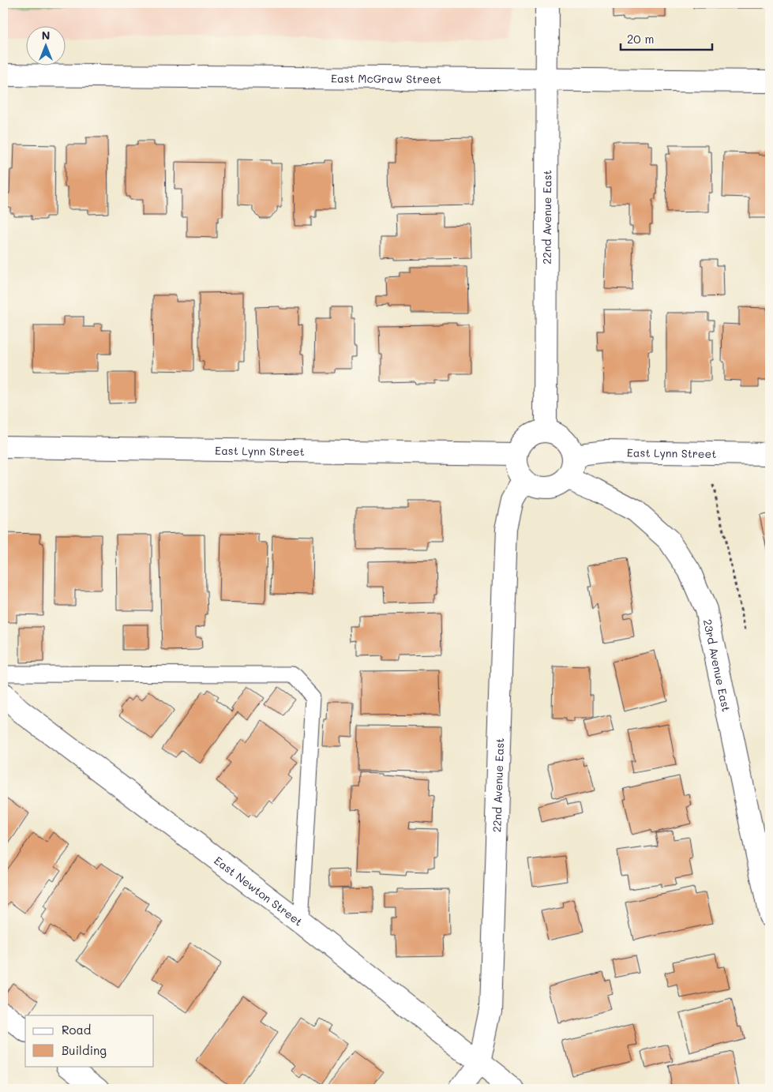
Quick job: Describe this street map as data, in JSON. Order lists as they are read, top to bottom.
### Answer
{
  "streets": {
    "street": [
      "East McGraw Street",
      "22nd Avenue East",
      "East Lynn Street",
      "23rd Avenue East",
      "East Newton Street"
    ]
  },
  "crossings": [
    ["East McGraw Street", "22nd Avenue East"],
    ["22nd Avenue East", "East Lynn Street"],
    ["22nd Avenue East", "23rd Avenue East"],
    ["22nd Avenue East", "East Newton Street"],
    ["East Lynn Street", "23rd Avenue East"]
  ],
  "legend": ["Road", "Building"],
  "scale_bar": "20 m",
  "north": "top"
}
